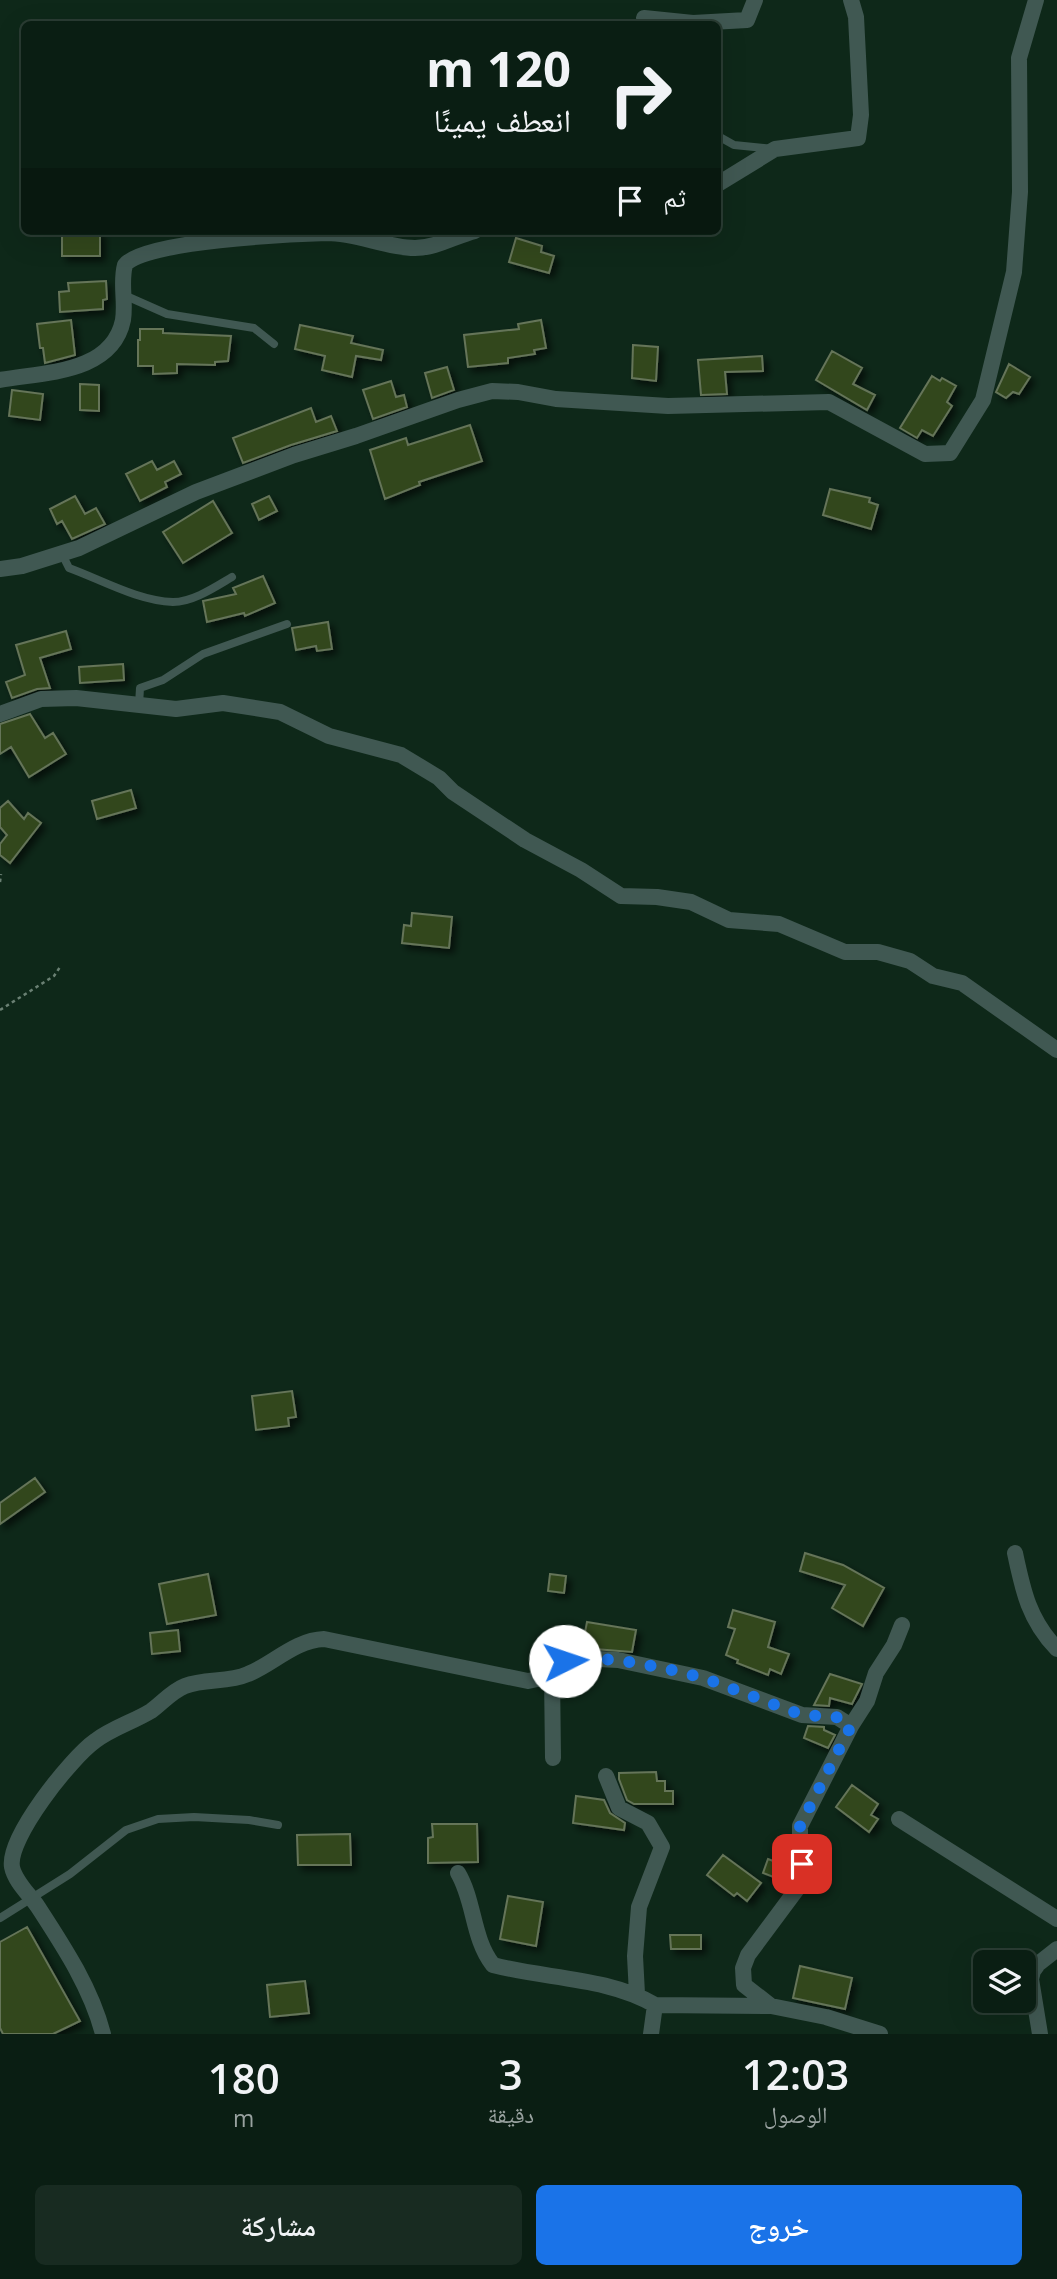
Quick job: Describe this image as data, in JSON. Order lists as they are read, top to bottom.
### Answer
{
  "page": {
    "turn": ["120 m", "انعطف يمينًا"],
    "then": "ثم",
    "eta": [
      "12:03",
      "الوصول",
      "3",
      "دقيقة",
      "180",
      "m"
    ],
    "buttons": ["خروج", "مشاركة"]
  }
}
